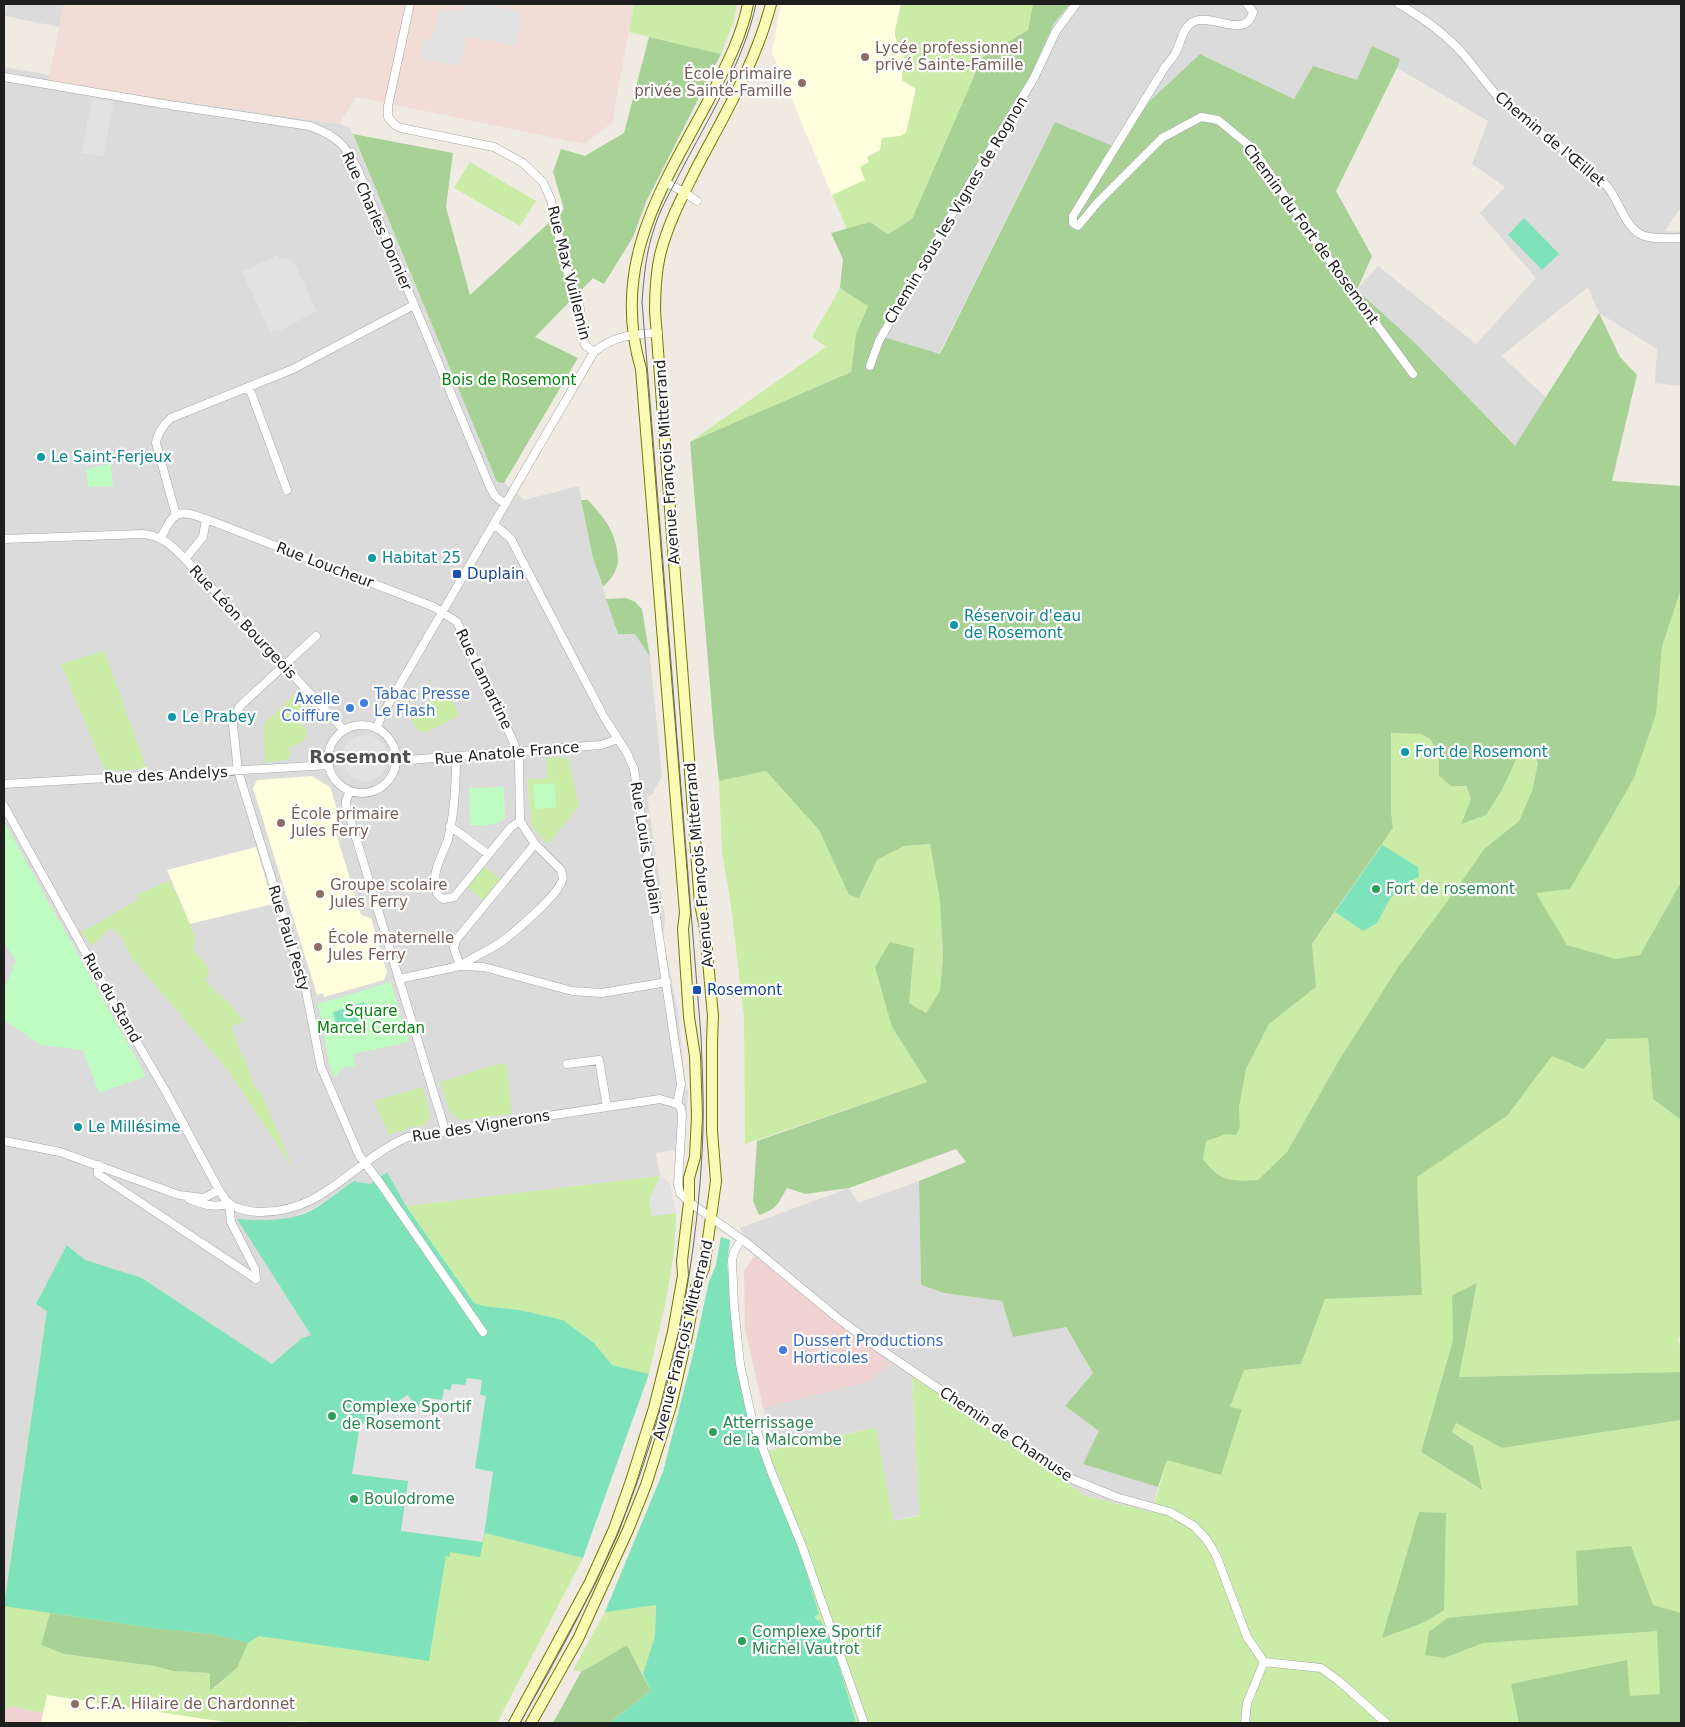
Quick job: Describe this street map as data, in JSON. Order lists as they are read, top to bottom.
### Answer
{
  "streets": {
    "main road": ["Avenue François Mitterrand"],
    "street": [
      "Chemin de l'Œillet",
      "Chemin sous les Vignes de Rognon",
      "Rue Charles Dornier",
      "Chemin du Fort de Rosemont",
      "Rue Max Vuillemin",
      "Rue Loucheur",
      "Rue Léon Bourgeois",
      "Rue Lamartine",
      "Rue Anatole France",
      "Rue des Andelys",
      "Rue Louis Duplain",
      "Rue Paul Pesty",
      "Rue du Stand",
      "Rue des Vignerons",
      "Chemin de Chamuse"
    ]
  },
  "crossings": [
    ["Avenue François Mitterrand", "Rue Louis Duplain"],
    ["Avenue François Mitterrand", "Chemin de Chamuse"],
    ["Rue Loucheur", "Rue Lamartine"],
    ["Rue Léon Bourgeois", "Rue Anatole France"],
    ["Rue Léon Bourgeois", "Rue des Andelys"],
    ["Rue Léon Bourgeois", "Rue Paul Pesty"],
    ["Rue Lamartine", "Rue Anatole France"],
    ["Rue Anatole France", "Rue des Andelys"],
    ["Rue Anatole France", "Rue Louis Duplain"],
    ["Rue des Andelys", "Rue Paul Pesty"],
    ["Rue Louis Duplain", "Rue des Vignerons"],
    ["Rue Louis Duplain", "Chemin de Chamuse"],
    ["Rue Paul Pesty", "Rue des Vignerons"]
  ],
  "districts": ["Rosemont"],
  "parks": ["Bois de Rosemont", "Square Marcel Cerdan"],
  "places": {
    "other": [
      "Lycée professionnel privé Sainte-Famille",
      "École primaire privée Sainte-Famille",
      "Le Saint-Ferjeux",
      "Habitat 25",
      "Réservoir d'eau de Rosemont",
      "Tabac Presse Le Flash",
      "Axelle Coiffure",
      "Le Prabey",
      "Fort de Rosemont",
      "École primaire Jules Ferry",
      "Fort de rosemont",
      "Groupe scolaire Jules Ferry",
      "École maternelle Jules Ferry",
      "Le Millésime",
      "Dussert Productions Horticoles",
      "Complexe Sportif de Rosemont",
      "Atterrissage de la Malcombe",
      "Boulodrome",
      "Complexe Sportif Michel Vautrot",
      "C.F.A. Hilaire de Chardonnet"
    ],
    "transit": ["Duplain", "Rosemont"]
  }
}
